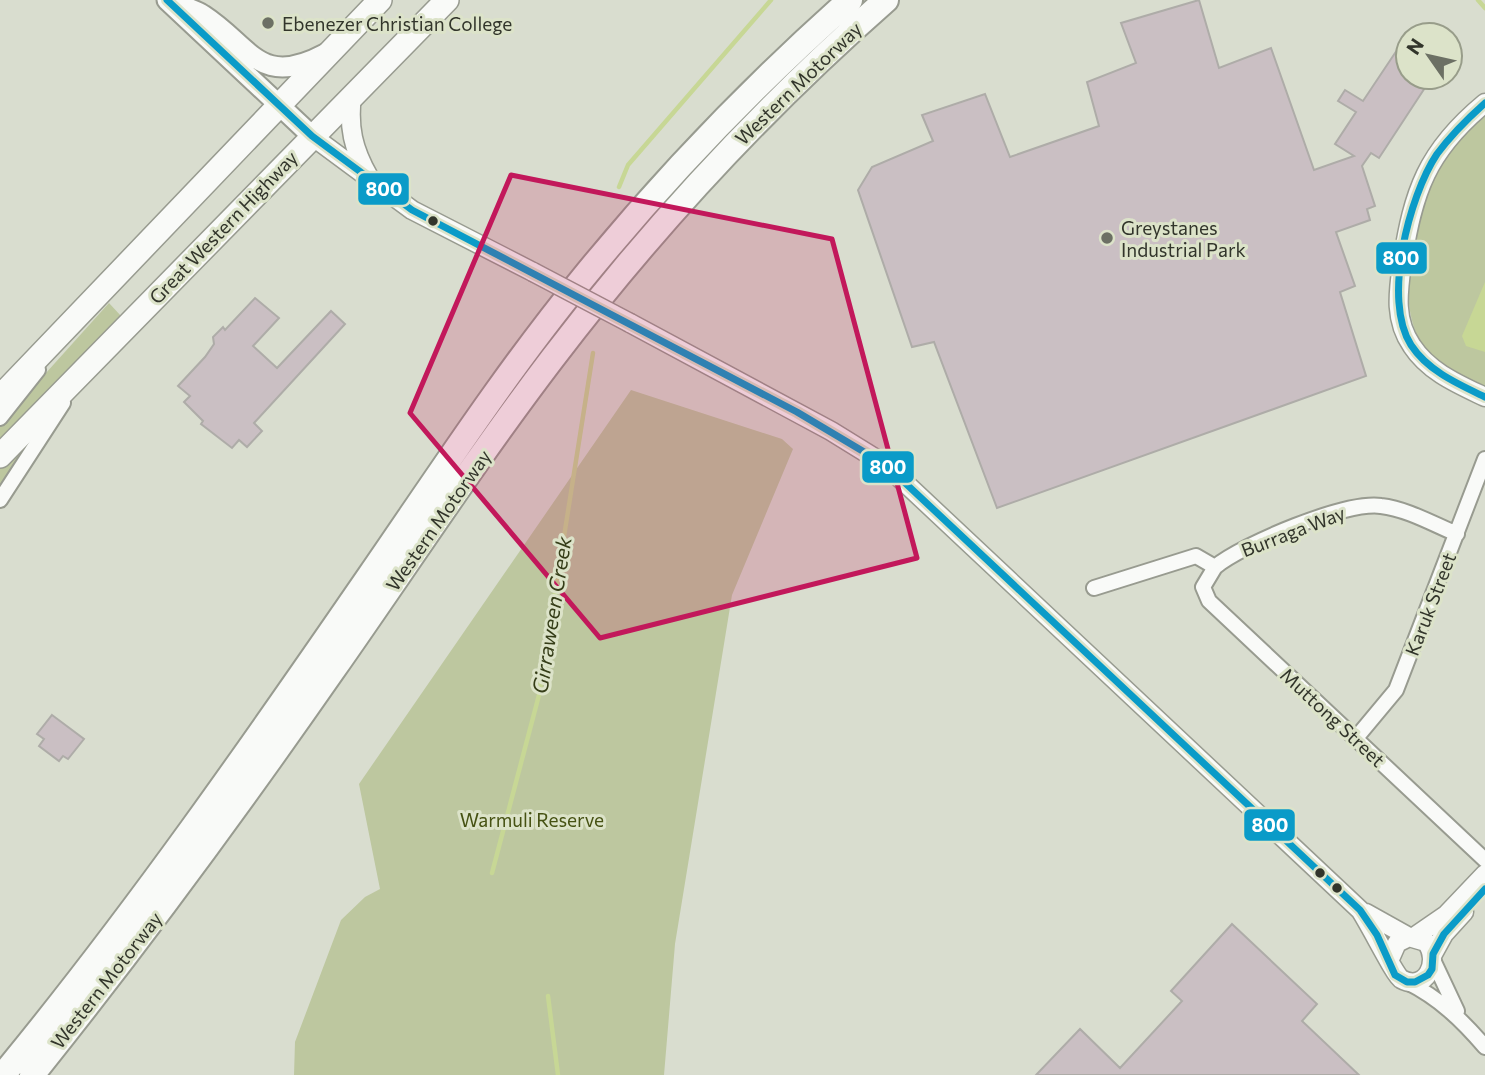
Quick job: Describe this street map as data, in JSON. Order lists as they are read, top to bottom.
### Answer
{
  "streets": {
    "highway": ["Western Motorway", "Great Western Highway"],
    "street": ["Burraga Way", "Karuk Street", "Muttong Street"]
  },
  "crossings": [
    ["Burraga Way", "Karuk Street"],
    ["Burraga Way", "Muttong Street"],
    ["Karuk Street", "Muttong Street"]
  ],
  "water": ["Girraween Creek"],
  "parks": ["Warmuli Reserve"],
  "places": ["Ebenezer Christian College", "Greystanes Industrial Park"],
  "lines": ["transit line 800"],
  "north": "top left"
}
